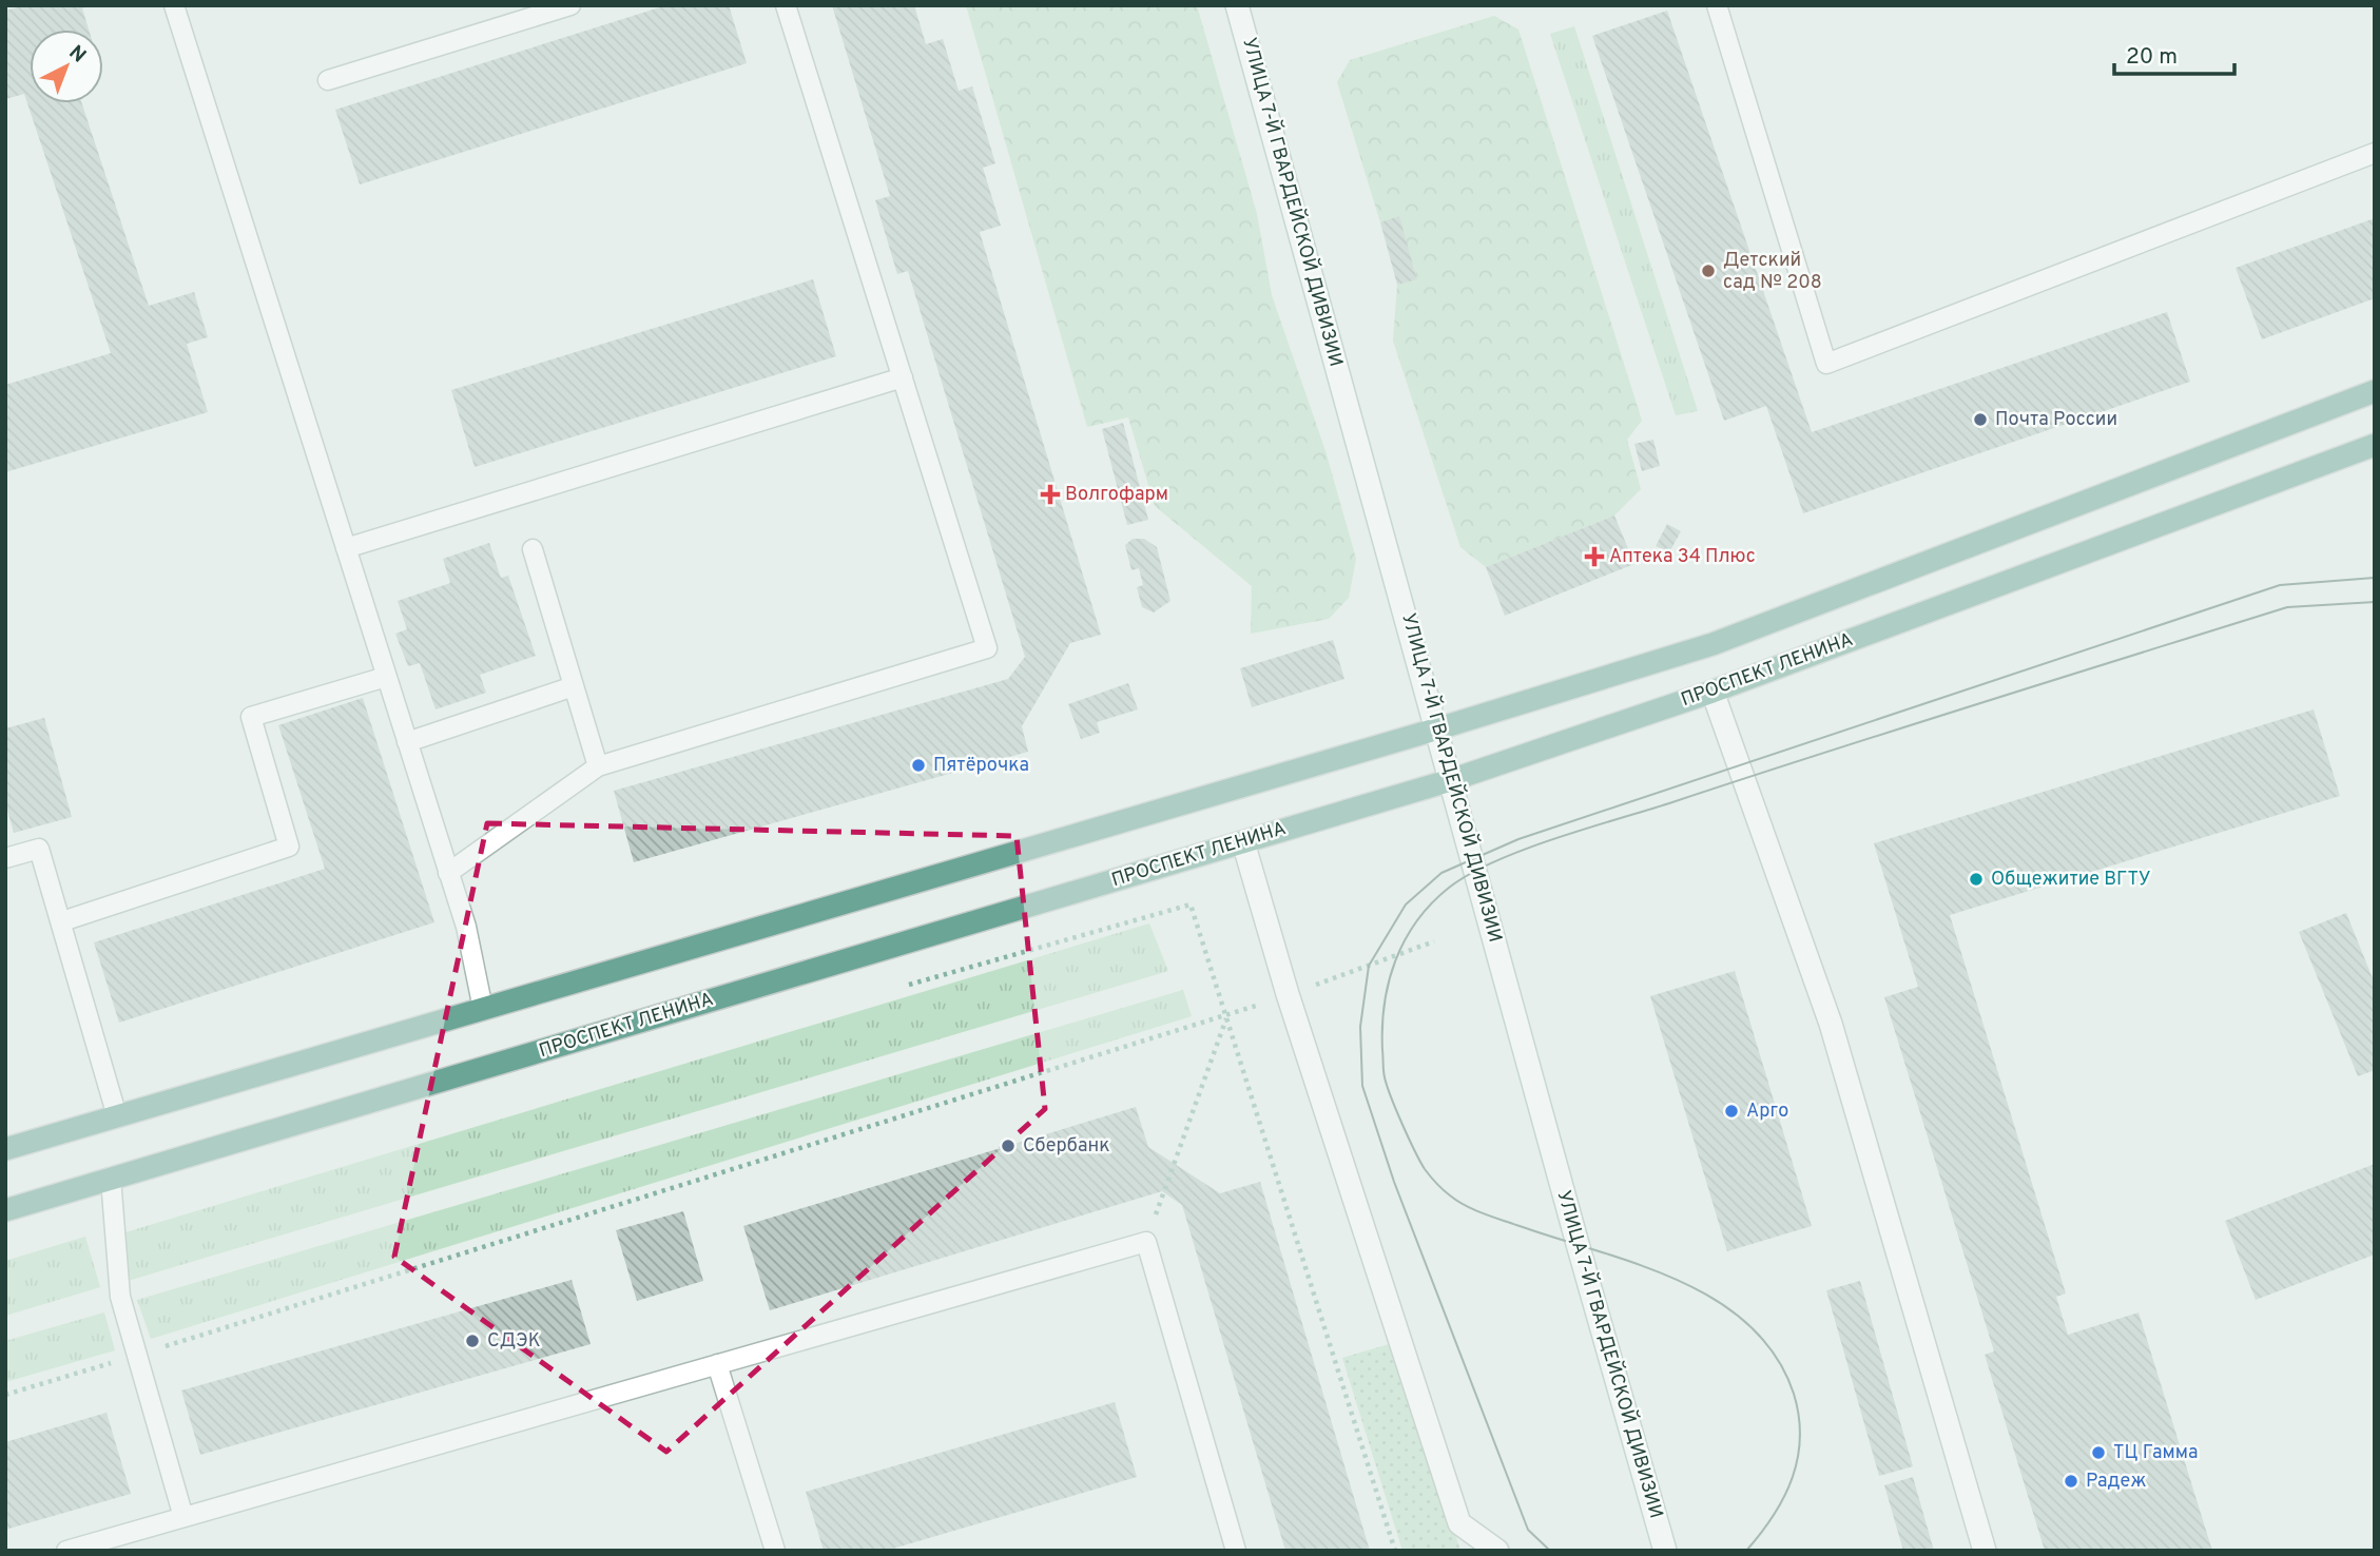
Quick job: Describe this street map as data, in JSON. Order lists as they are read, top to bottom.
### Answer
{
  "streets": {
    "main road": ["ПРОСПЕКТ ЛЕНИНА"],
    "street": ["УЛИЦА 7-Й ГВАРДЕЙСКОЙ ДИВИЗИИ"]
  },
  "crossings": [
    ["УЛИЦА 7-Й ГВАРДЕЙСКОЙ ДИВИЗИИ", "ПРОСПЕКТ ЛЕНИНА"]
  ],
  "places": {
    "other": [
      "Детский сад № 208",
      "Почта России",
      "Пятёрочка",
      "Общежитие ВГТУ",
      "Арго",
      "Сбербанк",
      "СДЭК",
      "ТЦ Гамма",
      "Радеж"
    ],
    "health": ["Волгофарм", "Аптека 34 Плюс"]
  },
  "scale_bar": "20 m",
  "north": "top right"
}
